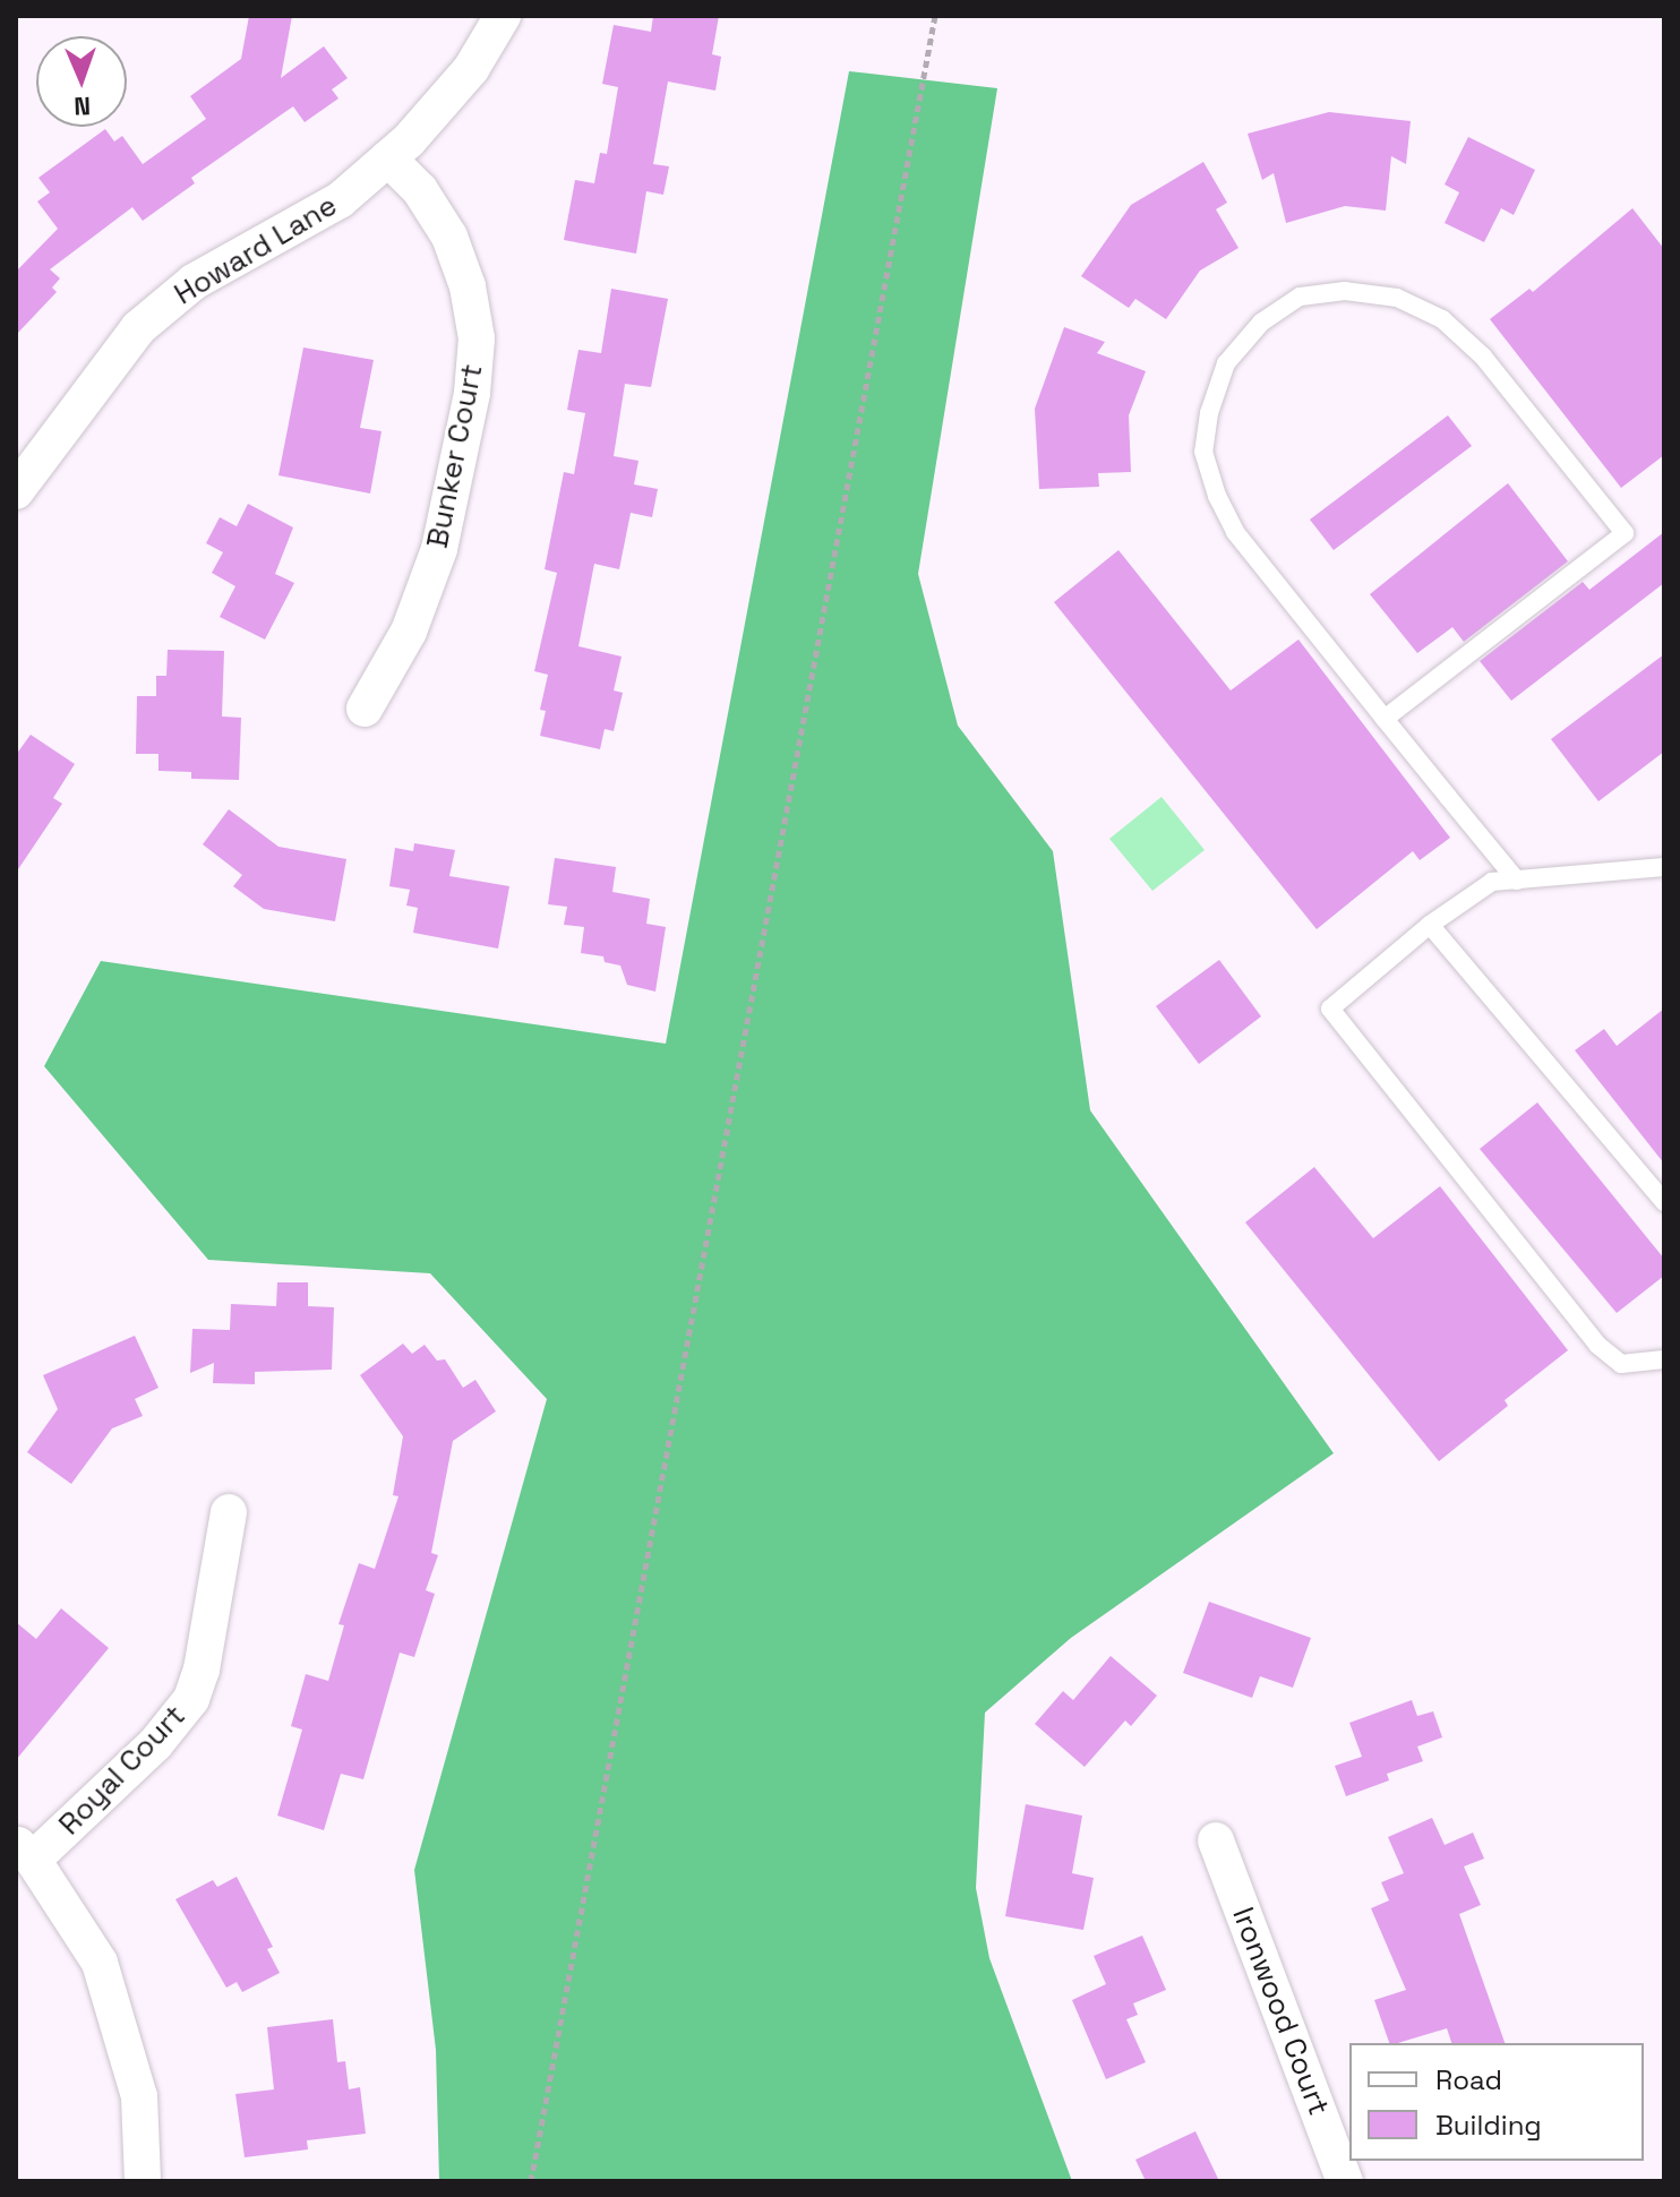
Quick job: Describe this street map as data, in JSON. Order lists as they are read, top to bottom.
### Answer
{
  "streets": {
    "street": [
      "Howard Lane",
      "Bunker Court",
      "Royal Court",
      "Ironwood Court"
    ]
  },
  "crossings": [
    ["Howard Lane", "Bunker Court"]
  ],
  "legend": ["Road", "Building"],
  "north": "bottom"
}
